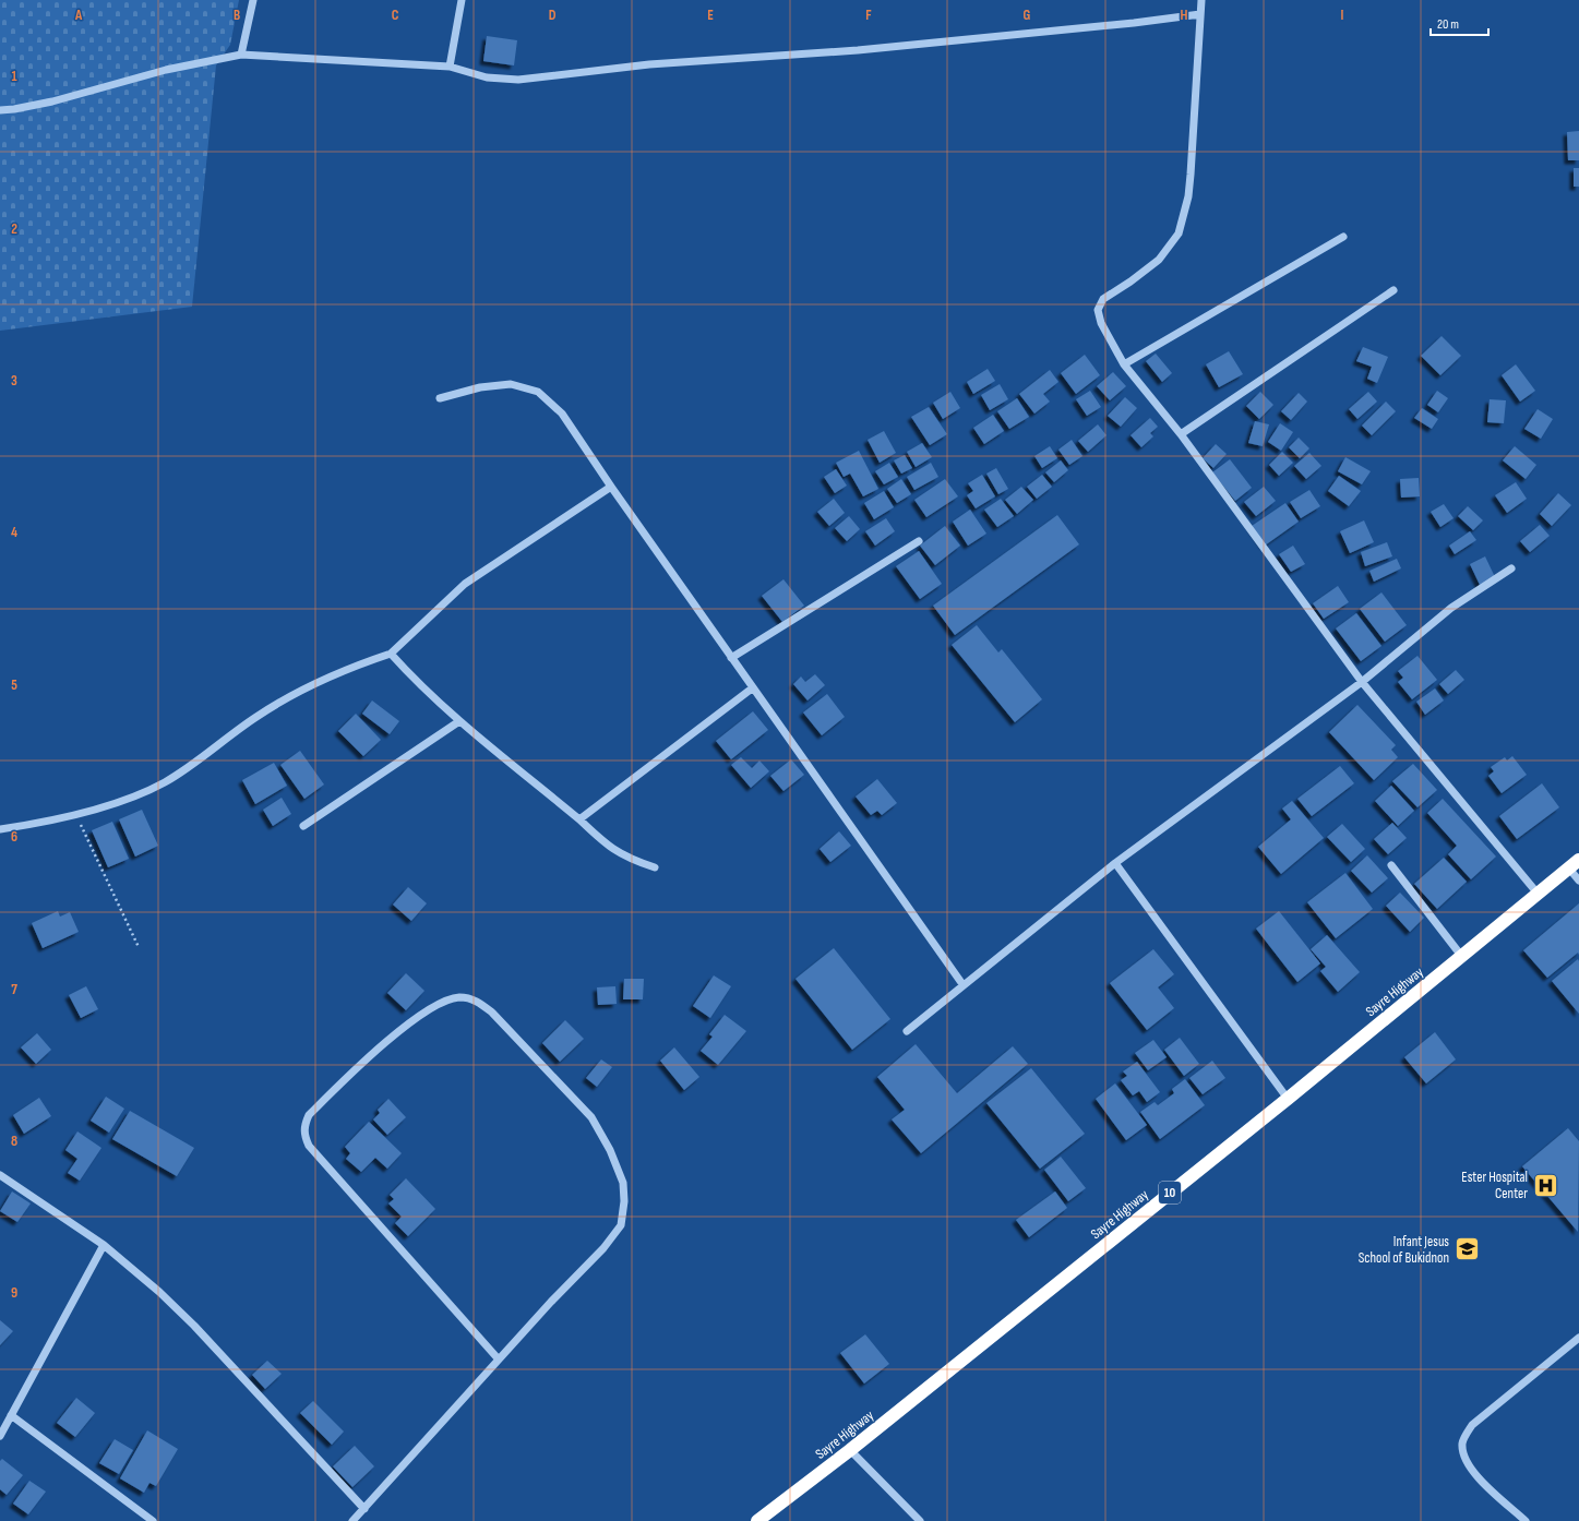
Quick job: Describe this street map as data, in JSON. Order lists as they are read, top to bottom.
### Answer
{
  "streets": {
    "highway": ["Sayre Highway", "10"]
  },
  "places": {
    "hospital": ["Ester Hospital Center"],
    "school or university": ["Infant Jesus School of Bukidnon"]
  },
  "scale_bar": "20 m",
  "grid": {
    "columns": [
      "A",
      "B",
      "C",
      "D",
      "E",
      "F",
      "G",
      "H",
      "I"
    ],
    "rows": [
      "1",
      "2",
      "3",
      "4",
      "5",
      "6",
      "7",
      "8",
      "9"
    ]
  }
}
